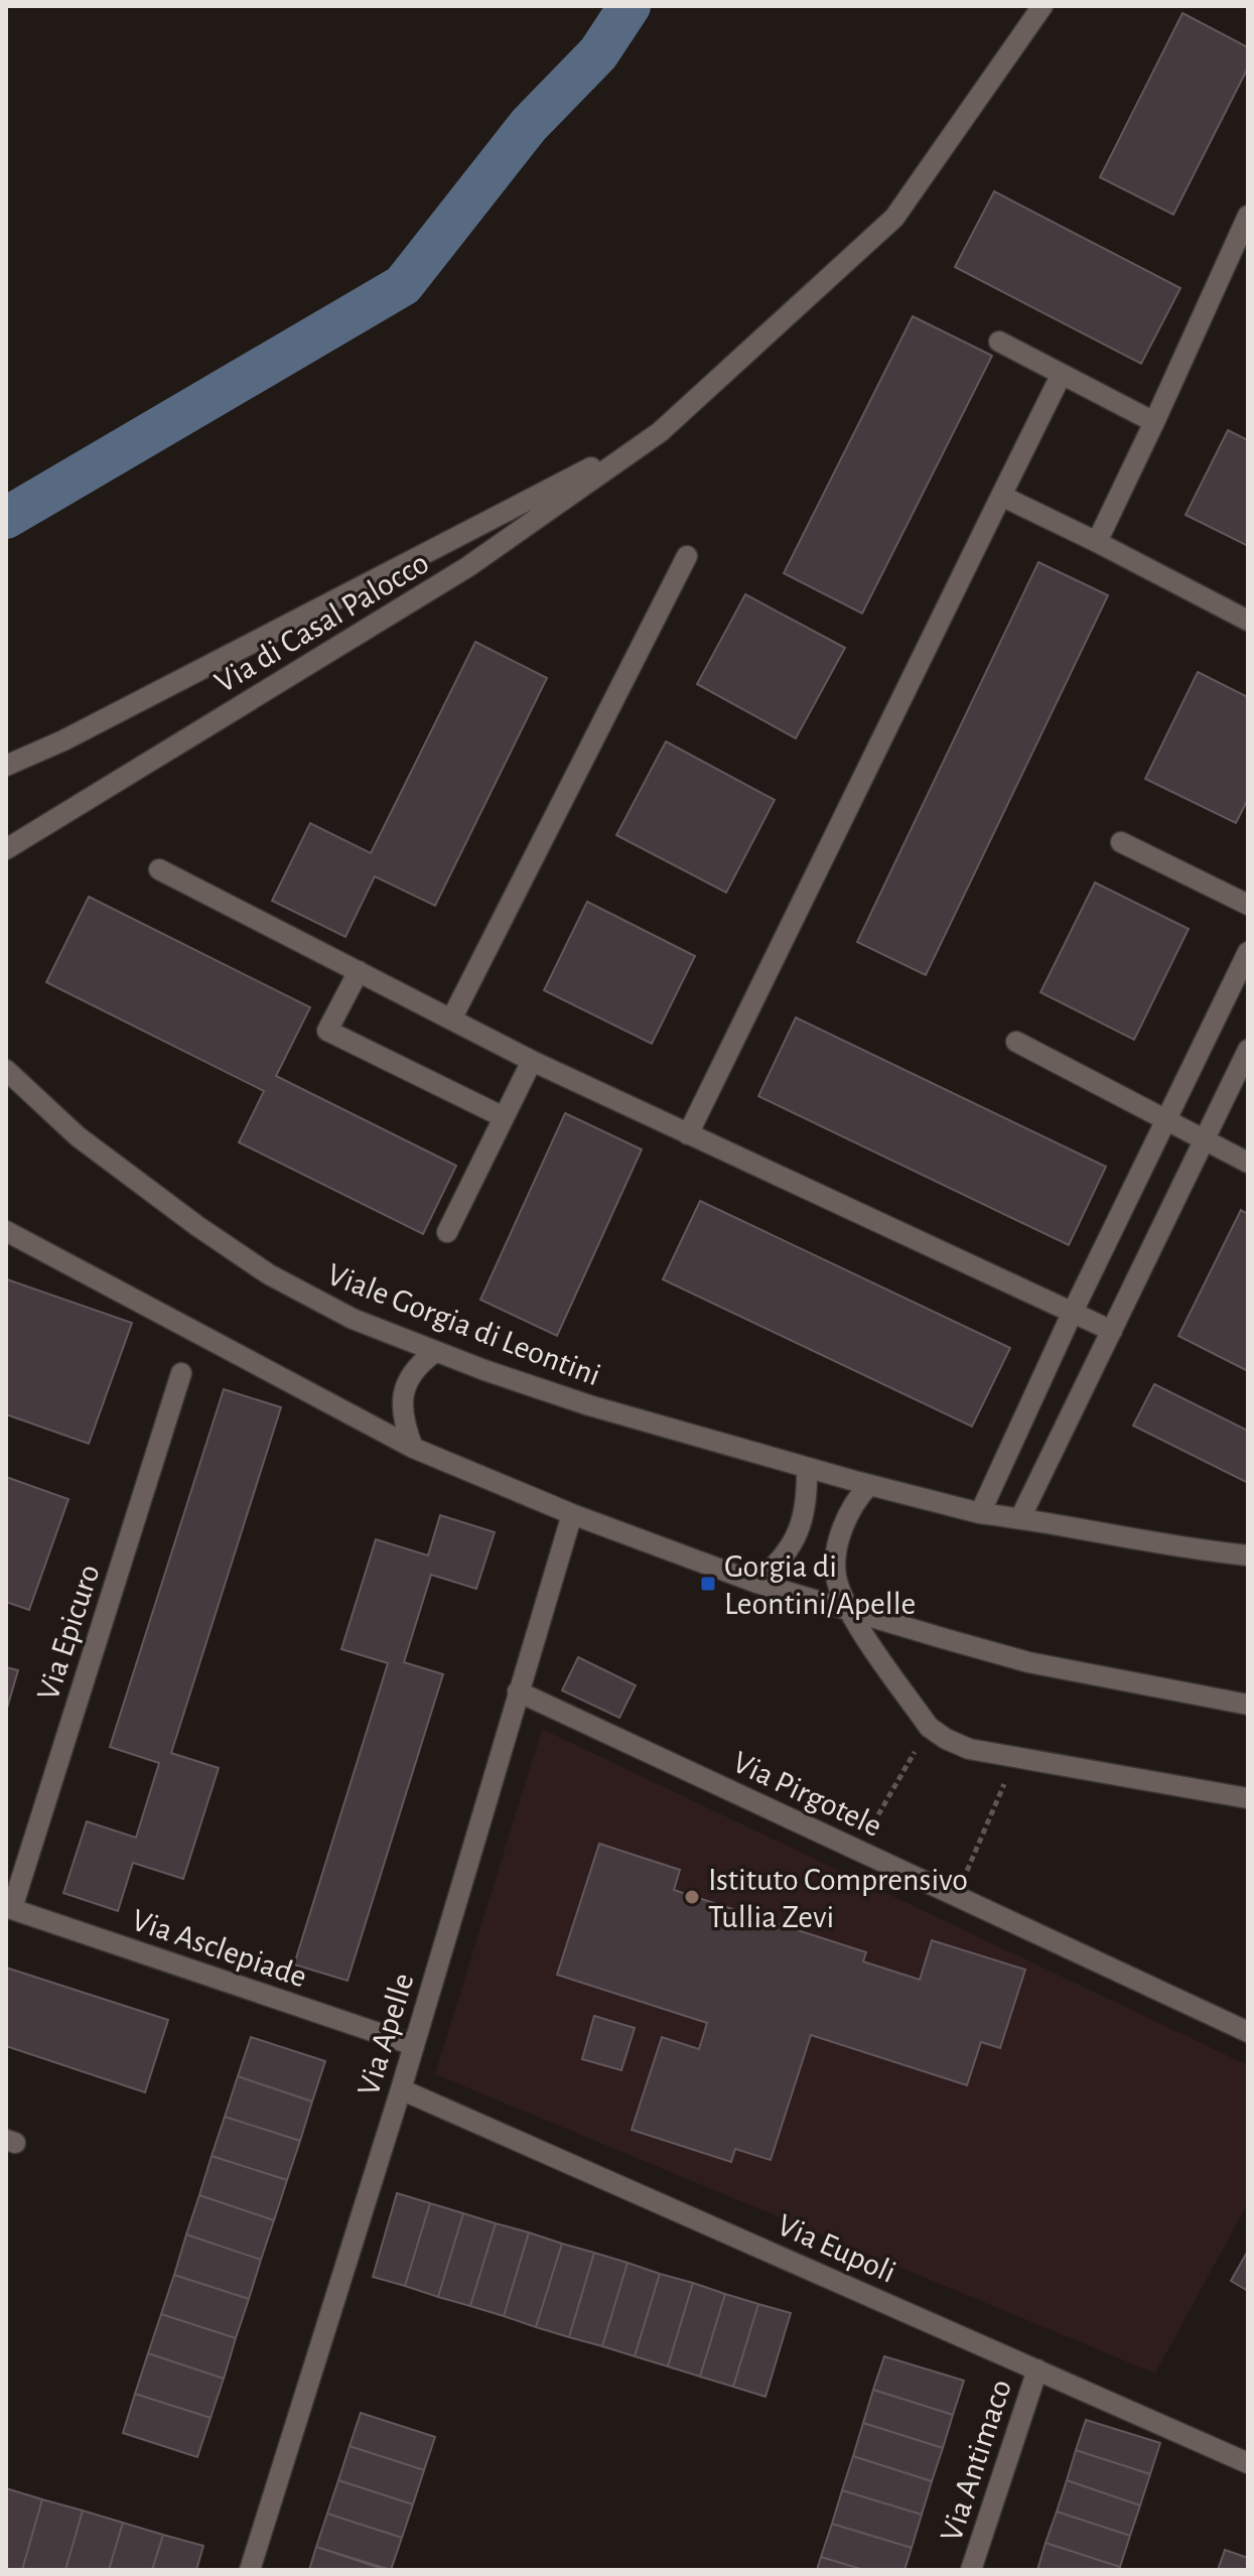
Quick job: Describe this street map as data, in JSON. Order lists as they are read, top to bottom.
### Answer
{
  "streets": {
    "street": [
      "Via di Casal Palocco",
      "Viale Gorgia di Leontini",
      "Via Epicuro",
      "Via Pirgotele",
      "Via Asclepiade",
      "Via Apelle",
      "Via Eupoli",
      "Via Antimaco"
    ]
  },
  "crossings": [
    ["Via Epicuro", "Via Asclepiade"],
    ["Via Pirgotele", "Via Apelle"],
    ["Via Asclepiade", "Via Apelle"],
    ["Via Apelle", "Via Eupoli"],
    ["Via Eupoli", "Via Antimaco"]
  ],
  "places": {
    "transit": ["Gorgia di Leontini/Apelle"],
    "other": ["Istituto Comprensivo Tullia Zevi"]
  }
}
